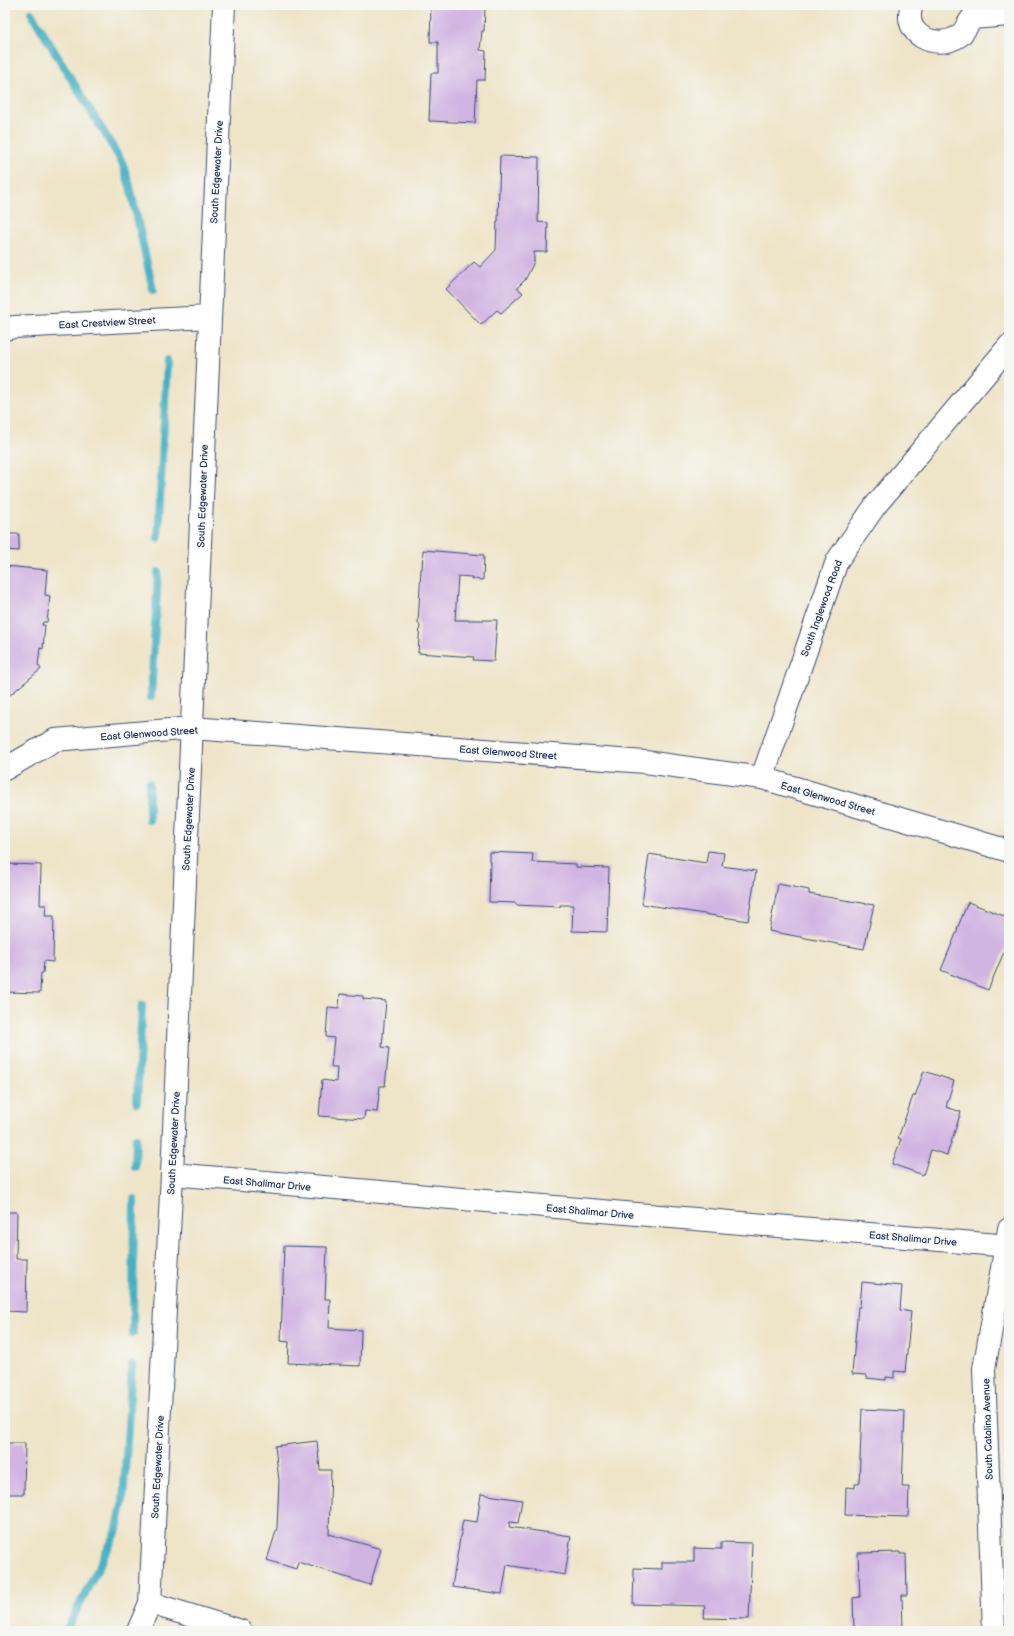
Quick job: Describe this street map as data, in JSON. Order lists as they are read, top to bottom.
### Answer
{
  "streets": {
    "street": [
      "South Edgewater Drive",
      "East Crestview Street",
      "South Inglewood Road",
      "East Glenwood Street",
      "East Shalimar Drive",
      "South Catalina Avenue"
    ]
  },
  "crossings": [
    ["South Edgewater Drive", "East Crestview Street"],
    ["South Edgewater Drive", "East Glenwood Street"],
    ["South Edgewater Drive", "East Shalimar Drive"],
    ["South Inglewood Road", "East Glenwood Street"],
    ["East Shalimar Drive", "South Catalina Avenue"]
  ]
}
